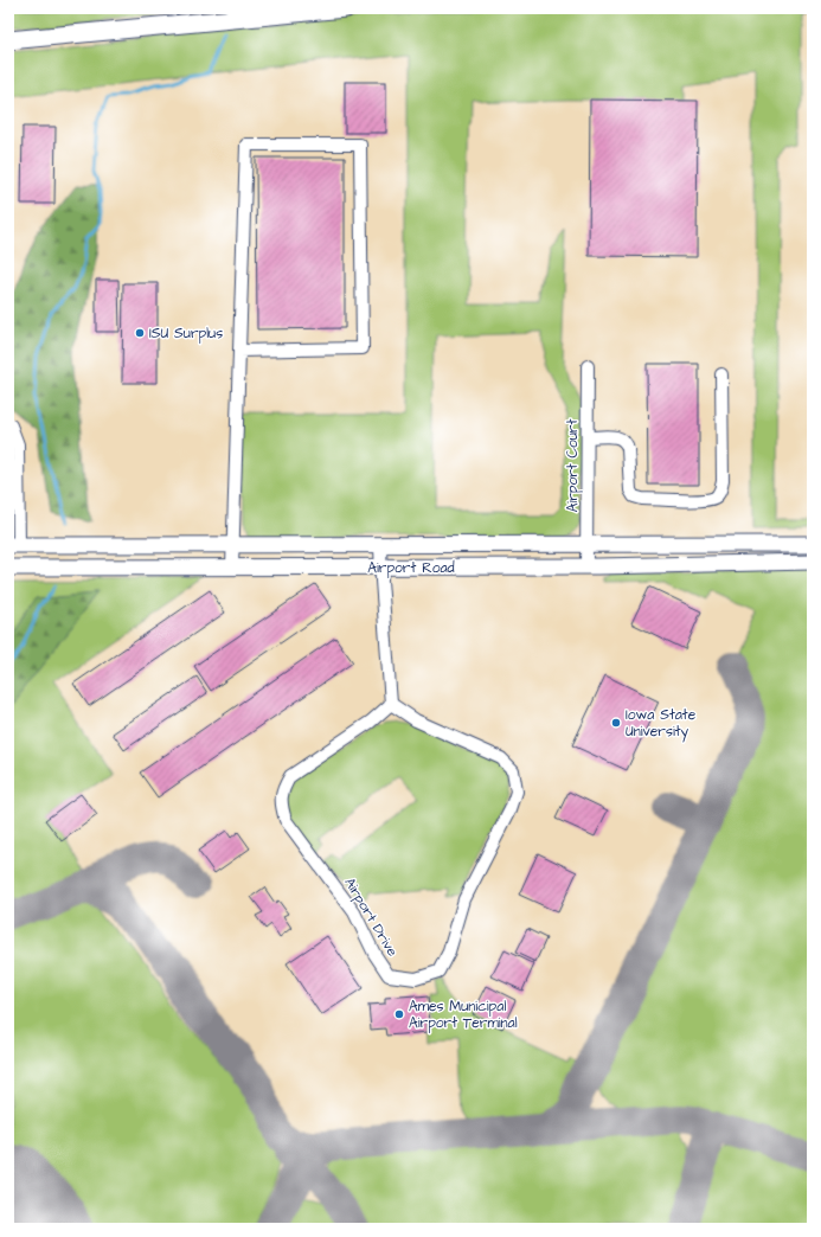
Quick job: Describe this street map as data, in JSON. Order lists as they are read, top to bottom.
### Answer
{
  "streets": {
    "main road": ["Airport Road"],
    "street": ["Airport Court", "Airport Drive"]
  },
  "crossings": [
    ["Airport Court", "Airport Road"]
  ],
  "places": ["ISU Surplus", "Iowa State University", "Ames Municipal Airport Terminal"]
}
